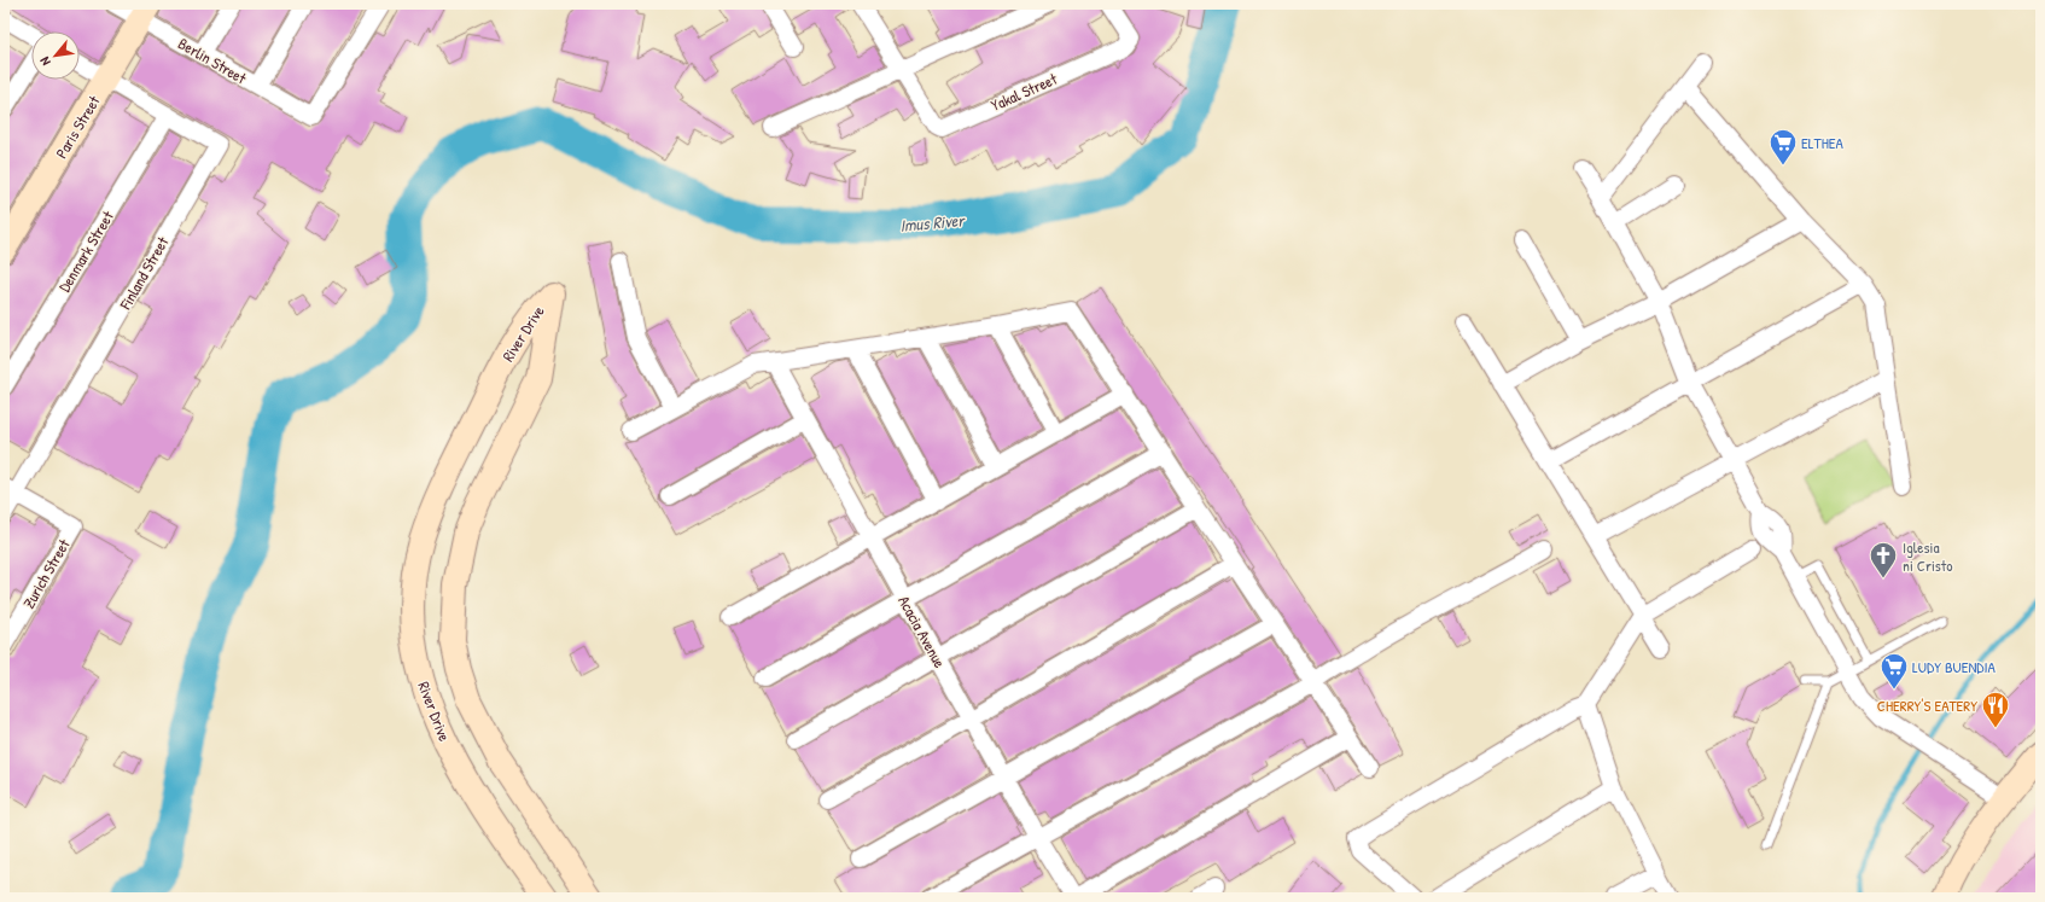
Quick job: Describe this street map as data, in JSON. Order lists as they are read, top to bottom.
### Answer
{
  "streets": {
    "street": [
      "Berlin Street",
      "Yakal Street",
      "Paris Street",
      "Denmark Street",
      "Finland Street",
      "River Drive",
      "Zurich Street",
      "Acacia Avenue"
    ]
  },
  "crossings": [
    ["Berlin Street", "Paris Street"],
    ["Paris Street", "Finland Street"],
    ["Denmark Street", "Finland Street"],
    ["Finland Street", "Zurich Street"]
  ],
  "water": ["Imus River"],
  "places": {
    "supermarket": ["ELTHEA", "LUDY BUENDIA"],
    "church": ["Iglesia ni Cristo"],
    "restaurant": ["CHERRY'S EATERY"]
  },
  "north": "bottom left"
}
